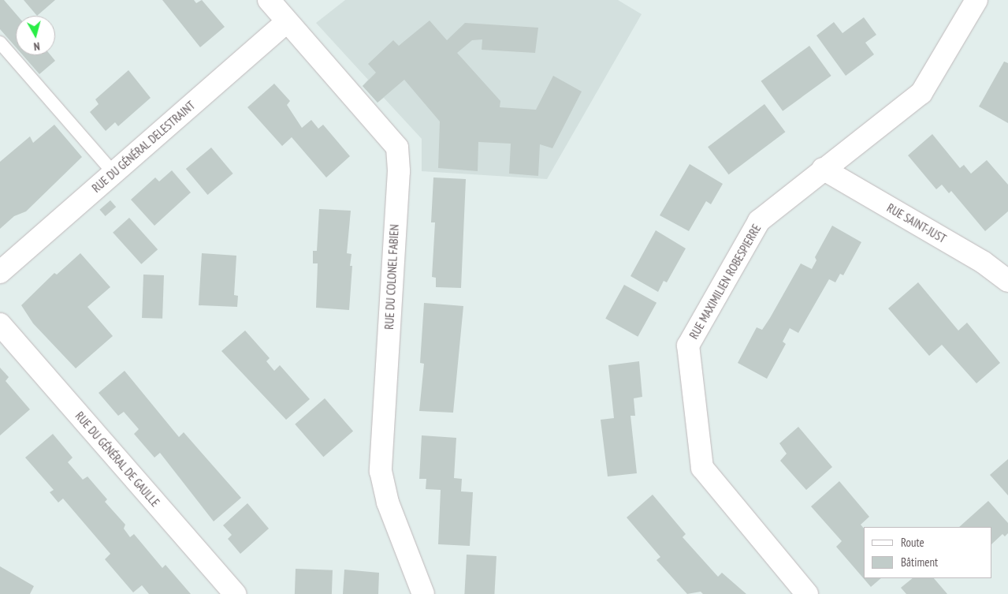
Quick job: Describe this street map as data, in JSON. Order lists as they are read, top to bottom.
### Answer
{
  "streets": {
    "street": [
      "RUE DU GÉNÉRAL DELESTRAINT",
      "RUE SAINT-JUST",
      "RUE DU COLONEL FABIEN",
      "RUE MAXIMILIEN ROBESPIERRE",
      "RUE DU GÉNÉRAL DE GAULLE"
    ]
  },
  "crossings": [
    ["RUE DU GÉNÉRAL DELESTRAINT", "RUE DU COLONEL FABIEN"],
    ["RUE SAINT-JUST", "RUE MAXIMILIEN ROBESPIERRE"]
  ],
  "legend": ["Route", "Bâtiment"],
  "north": "bottom"
}
